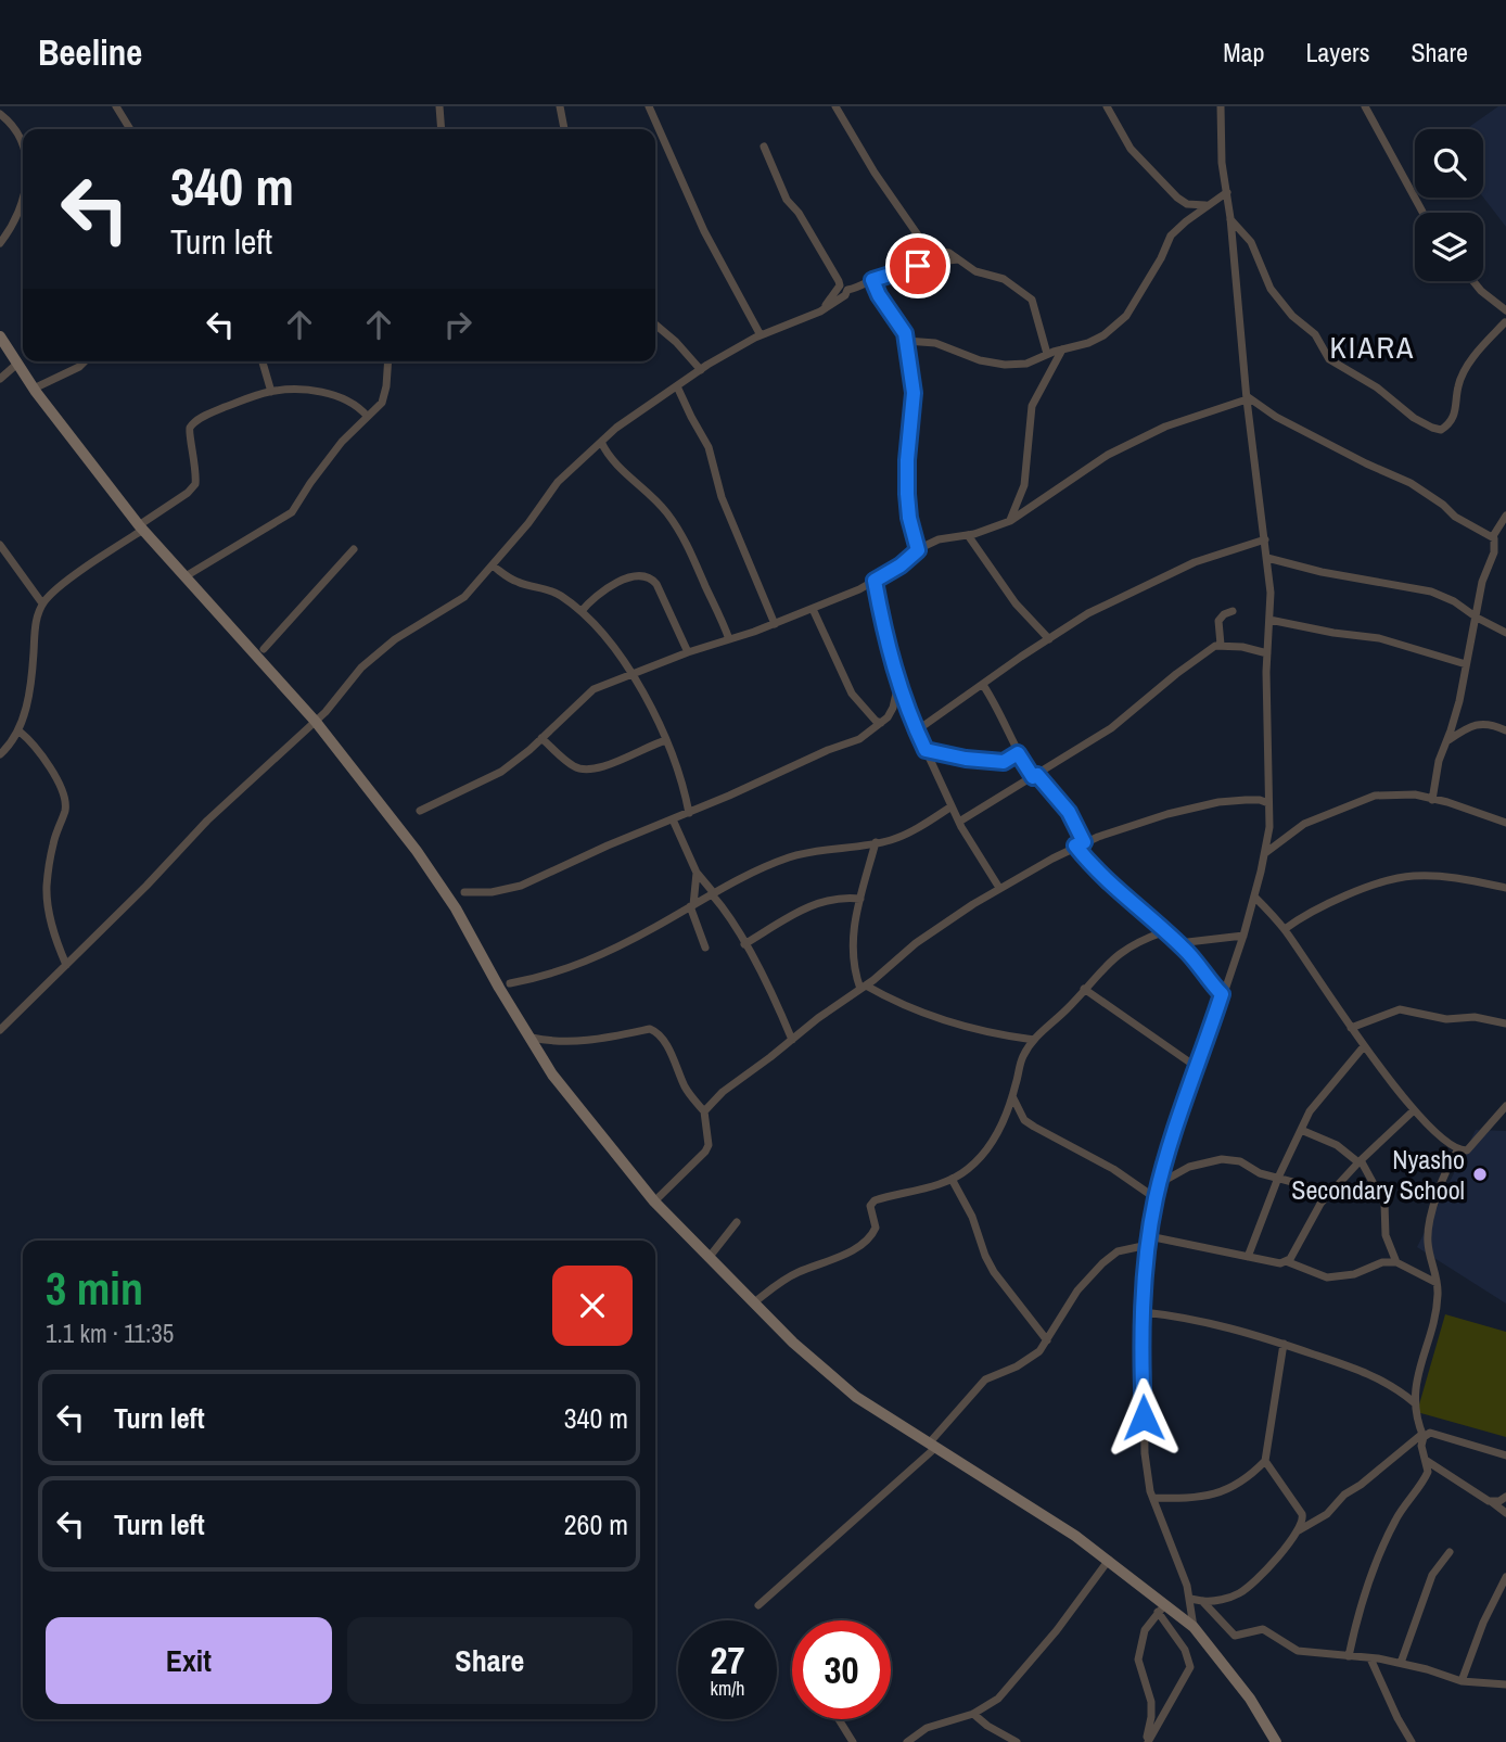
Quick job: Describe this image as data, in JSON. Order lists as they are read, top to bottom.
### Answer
{
  "districts": ["KIARA"],
  "places": ["Nyasho Secondary School"],
  "page": {
    "header": "Beeline",
    "nav": ["Map", "Layers", "Share"],
    "turn": ["340 m", "Turn left"],
    "heading": ["3 min", "1.1 km · 11:35"],
    "list": [
      {
        "name": "Turn left",
        "value": "340 m"
      },
      {
        "name": "Turn left",
        "value": "260 m"
      }
    ],
    "buttons": ["Exit", "Share"],
    "speed": "27 km/h",
    "limit": "30"
  }
}
